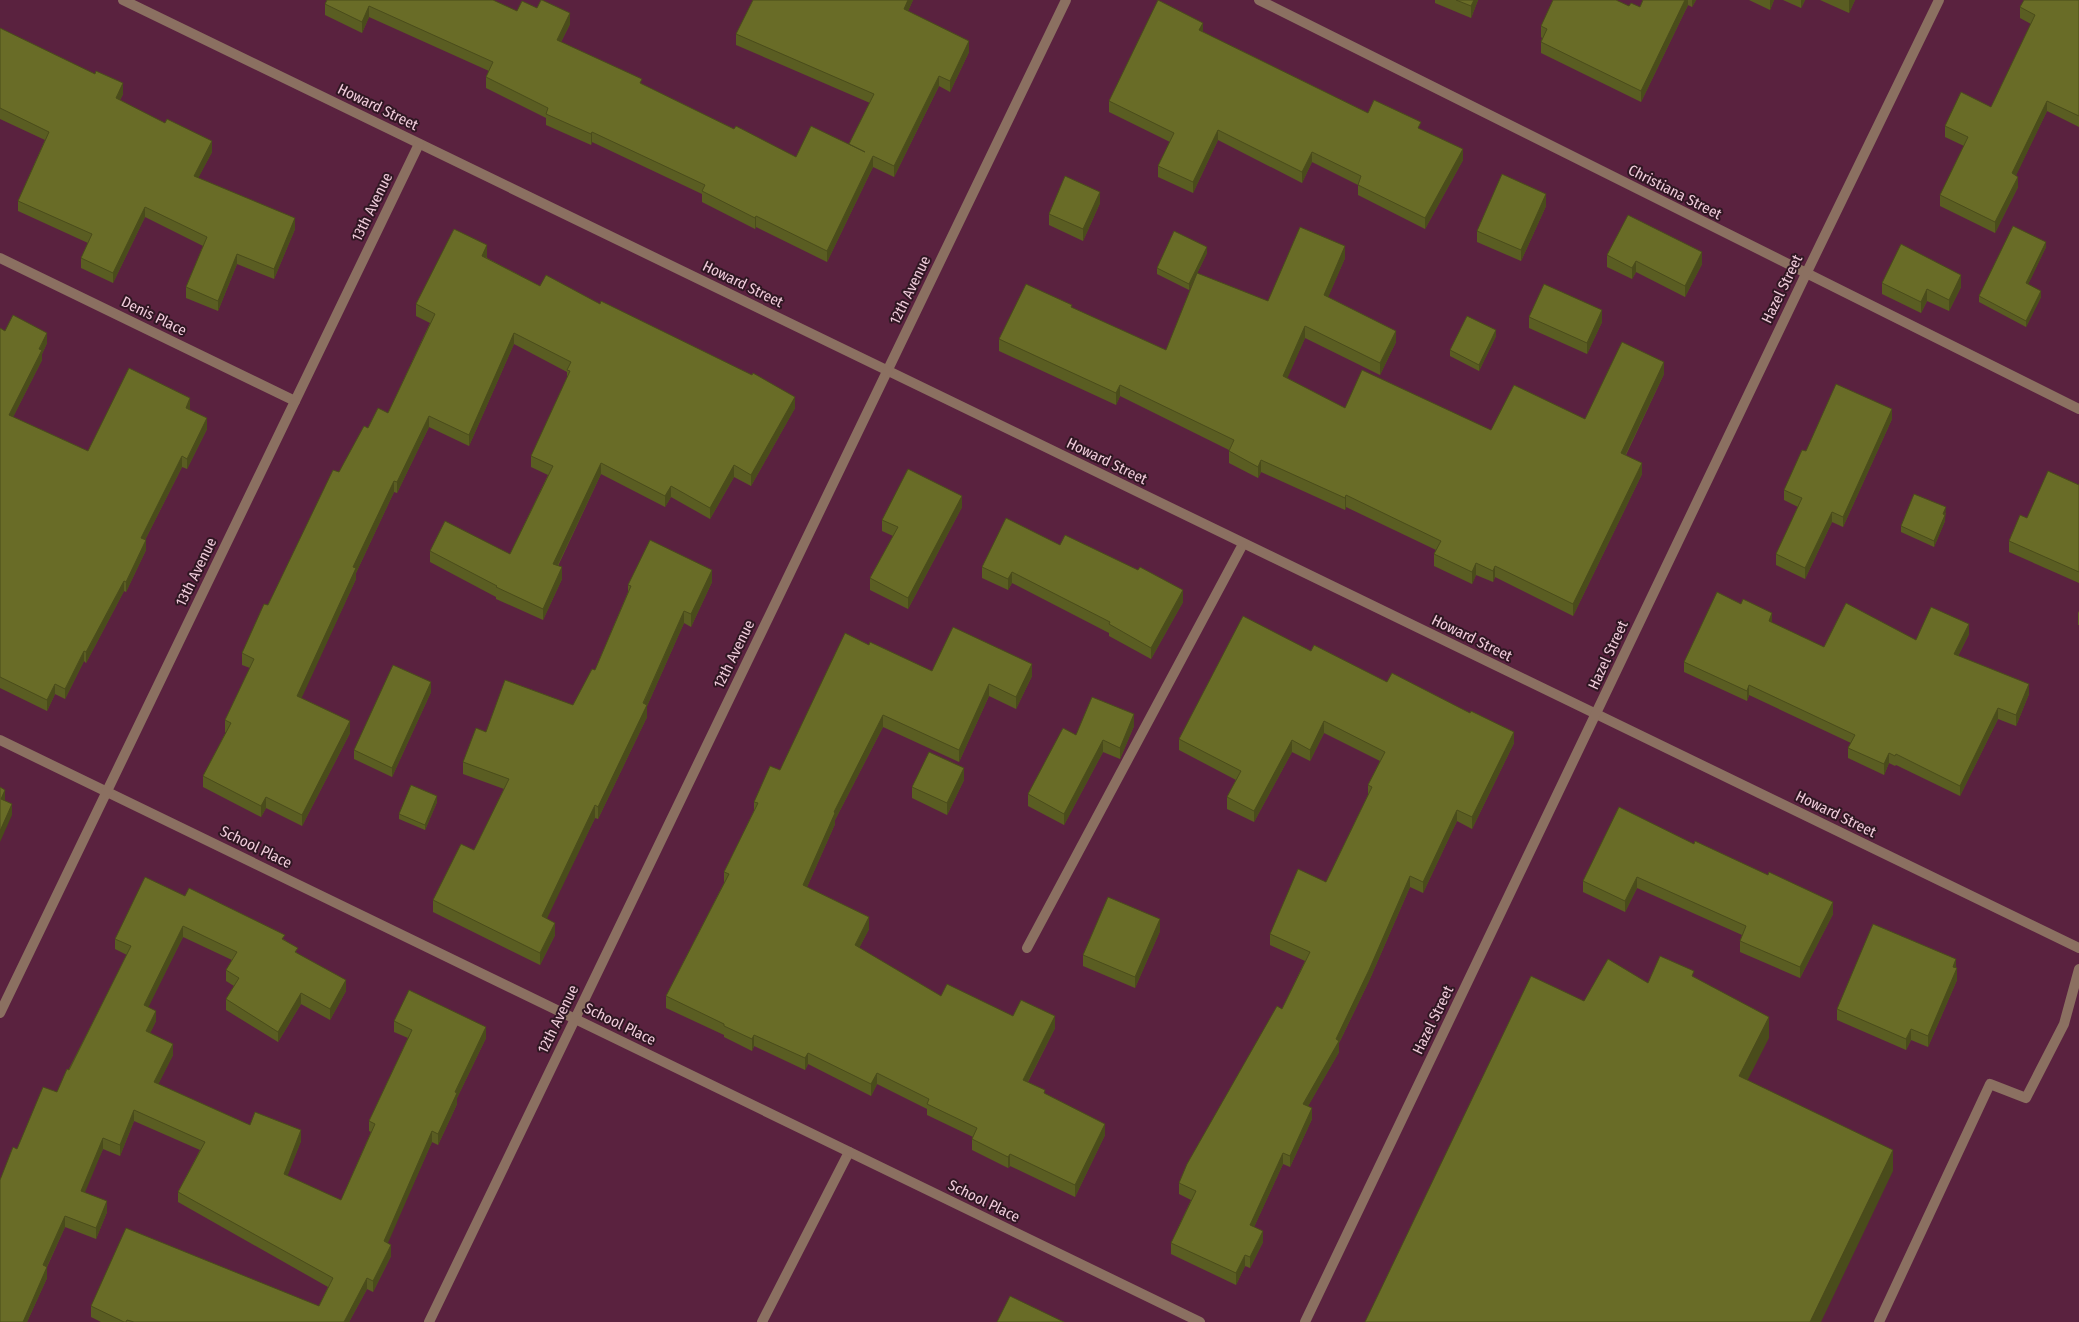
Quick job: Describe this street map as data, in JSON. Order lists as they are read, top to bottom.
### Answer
{
  "streets": {
    "street": [
      "Howard Street",
      "Christiana Street",
      "13th Avenue",
      "Hazel Street",
      "12th Avenue",
      "Denis Place",
      "School Place"
    ]
  },
  "crossings": [
    ["Howard Street", "13th Avenue"],
    ["Howard Street", "Hazel Street"],
    ["Howard Street", "12th Avenue"],
    ["Christiana Street", "Hazel Street"],
    ["13th Avenue", "Denis Place"],
    ["13th Avenue", "School Place"],
    ["12th Avenue", "School Place"]
  ]
}
